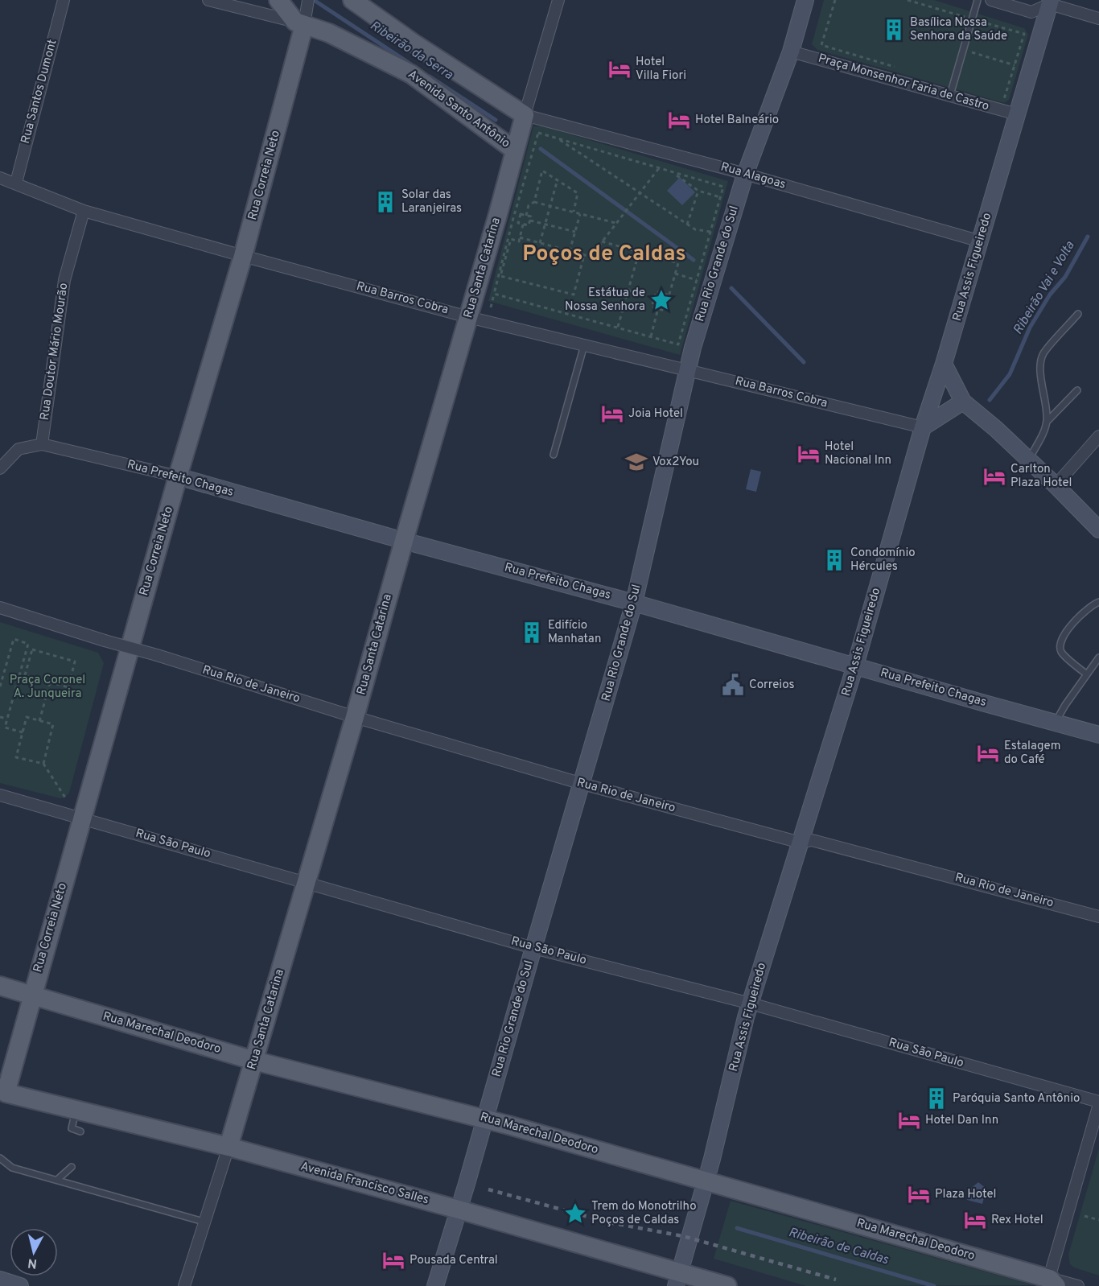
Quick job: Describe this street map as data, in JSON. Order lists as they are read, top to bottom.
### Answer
{
  "streets": {
    "main road": [
      "Avenida Santo Antônio",
      "Rua Correia Neto",
      "Rua Santa Catarina",
      "Rua Marechal Deodoro",
      "Avenida Francisco Salles"
    ],
    "street": [
      "Praça Monsenhor Faria de Castro",
      "Rua Santos Dumont",
      "Rua Alagoas",
      "Rua Rio Grande do Sul",
      "Rua Assis Figueiredo",
      "Rua Barros Cobra",
      "Rua Doutor Mário Mourão",
      "Rua Prefeito Chagas",
      "Rua Rio de Janeiro",
      "Rua São Paulo"
    ]
  },
  "crossings": [
    ["Praça Monsenhor Faria de Castro", "Rua Rio Grande do Sul"],
    ["Praça Monsenhor Faria de Castro", "Rua Assis Figueiredo"],
    ["Rua Santos Dumont", "Rua Barros Cobra"],
    ["Avenida Santo Antônio", "Rua Correia Neto"],
    ["Avenida Santo Antônio", "Rua Santa Catarina"],
    ["Rua Correia Neto", "Rua Barros Cobra"],
    ["Rua Correia Neto", "Rua Prefeito Chagas"],
    ["Rua Correia Neto", "Rua São Paulo"],
    ["Rua Correia Neto", "Rua Marechal Deodoro"],
    ["Rua Correia Neto", "Avenida Francisco Salles"],
    ["Rua Alagoas", "Rua Rio Grande do Sul"],
    ["Rua Alagoas", "Rua Assis Figueiredo"],
    ["Rua Alagoas", "Rua Santa Catarina"],
    ["Rua Rio Grande do Sul", "Rua Barros Cobra"],
    ["Rua Rio Grande do Sul", "Rua Prefeito Chagas"],
    ["Rua Rio Grande do Sul", "Rua Rio de Janeiro"],
    ["Rua Rio Grande do Sul", "Rua São Paulo"],
    ["Rua Rio Grande do Sul", "Rua Marechal Deodoro"],
    ["Rua Rio Grande do Sul", "Avenida Francisco Salles"],
    ["Rua Assis Figueiredo", "Rua Barros Cobra"],
    ["Rua Assis Figueiredo", "Rua Prefeito Chagas"],
    ["Rua Assis Figueiredo", "Rua Rio de Janeiro"],
    ["Rua Assis Figueiredo", "Rua São Paulo"],
    ["Rua Assis Figueiredo", "Rua Marechal Deodoro"],
    ["Rua Assis Figueiredo", "Avenida Francisco Salles"],
    ["Rua Santa Catarina", "Rua Barros Cobra"],
    ["Rua Santa Catarina", "Rua Prefeito Chagas"],
    ["Rua Santa Catarina", "Rua Rio de Janeiro"],
    ["Rua Santa Catarina", "Rua São Paulo"],
    ["Rua Santa Catarina", "Rua Marechal Deodoro"],
    ["Rua Santa Catarina", "Avenida Francisco Salles"],
    ["Rua Barros Cobra", "Rua Doutor Mário Mourão"],
    ["Rua Doutor Mário Mourão", "Rua Prefeito Chagas"]
  ],
  "districts": ["Poços de Caldas"],
  "water": ["Ribeirão da Serra", "Ribeirão Vai e Volta", "Ribeirão de Caldas"],
  "parks": ["Praça Coronel A. Junqueira"],
  "places": {
    "building": [
      "Basílica Nossa Senhora da Saúde",
      "Solar das Laranjeiras",
      "Condomínio Hércules",
      "Edifício Manhatan",
      "Paróquia Santo Antônio"
    ],
    "hotel": [
      "Hotel Villa Fiori",
      "Hotel Balneário",
      "Joia Hotel",
      "Hotel Nacional Inn",
      "Carlton Plaza Hotel",
      "Estalagem do Café",
      "Hotel Dan Inn",
      "Plaza Hotel",
      "Rex Hotel",
      "Pousada Central"
    ],
    "place": ["Estátua de Nossa Senhora", "Trem do Monotrilho Poços de Caldas"],
    "school or university": ["Vox2You"],
    "public building": ["Correios"]
  },
  "north": "bottom"
}
